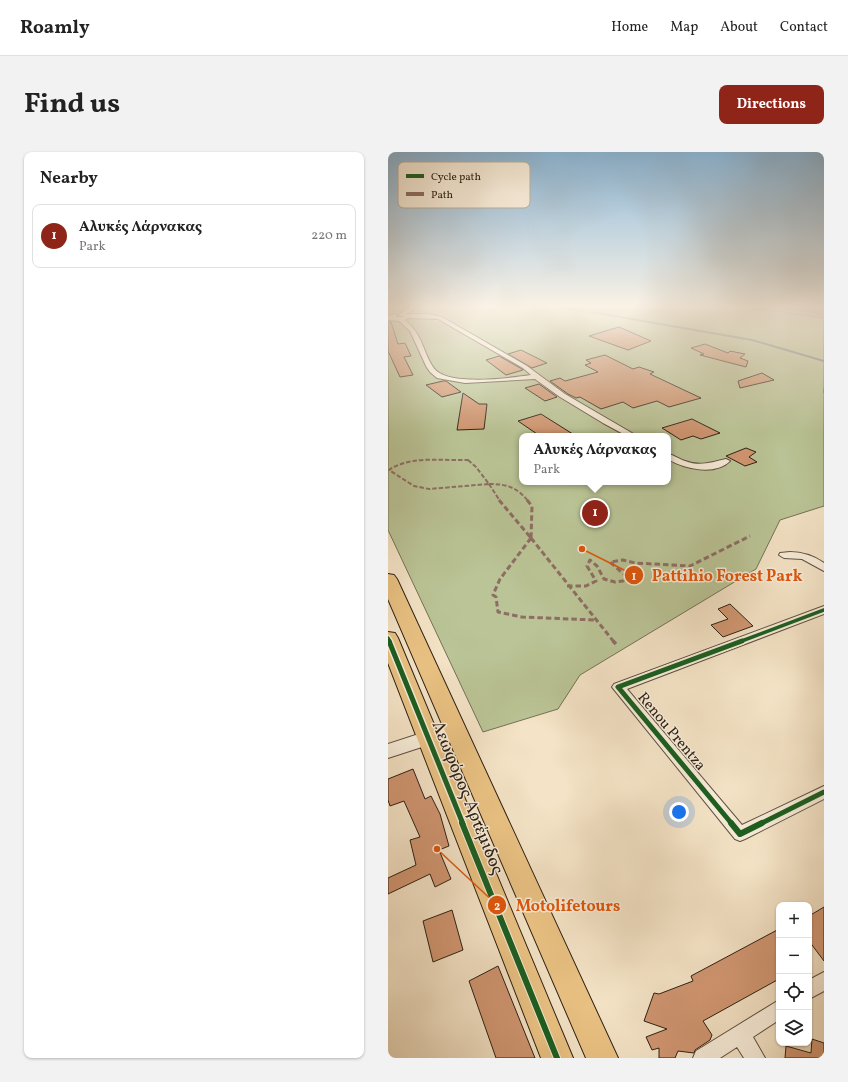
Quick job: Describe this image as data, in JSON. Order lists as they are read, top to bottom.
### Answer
{
  "streets": {
    "main road": ["Λεωφόρος Αρτέμιδος"],
    "street": ["Renou Prentza"]
  },
  "places": ["Pattihio Forest Park", "Motolifetours"],
  "legend": ["Cycle path", "Path"],
  "page": {
    "header": "Roamly",
    "nav": [
      "Home",
      "Map",
      "About",
      "Contact"
    ],
    "title": "Find us",
    "buttons": "Directions",
    "heading": "Nearby",
    "list": [
      {
        "mark": "1",
        "name": "Αλυκές Λάρνακας",
        "note": "Park",
        "value": "220 m"
      }
    ],
    "popup": ["Αλυκές Λάρνακας", "Park"],
    "pins": "1",
    "map_buttons": ["+", "−"]
  }
}
